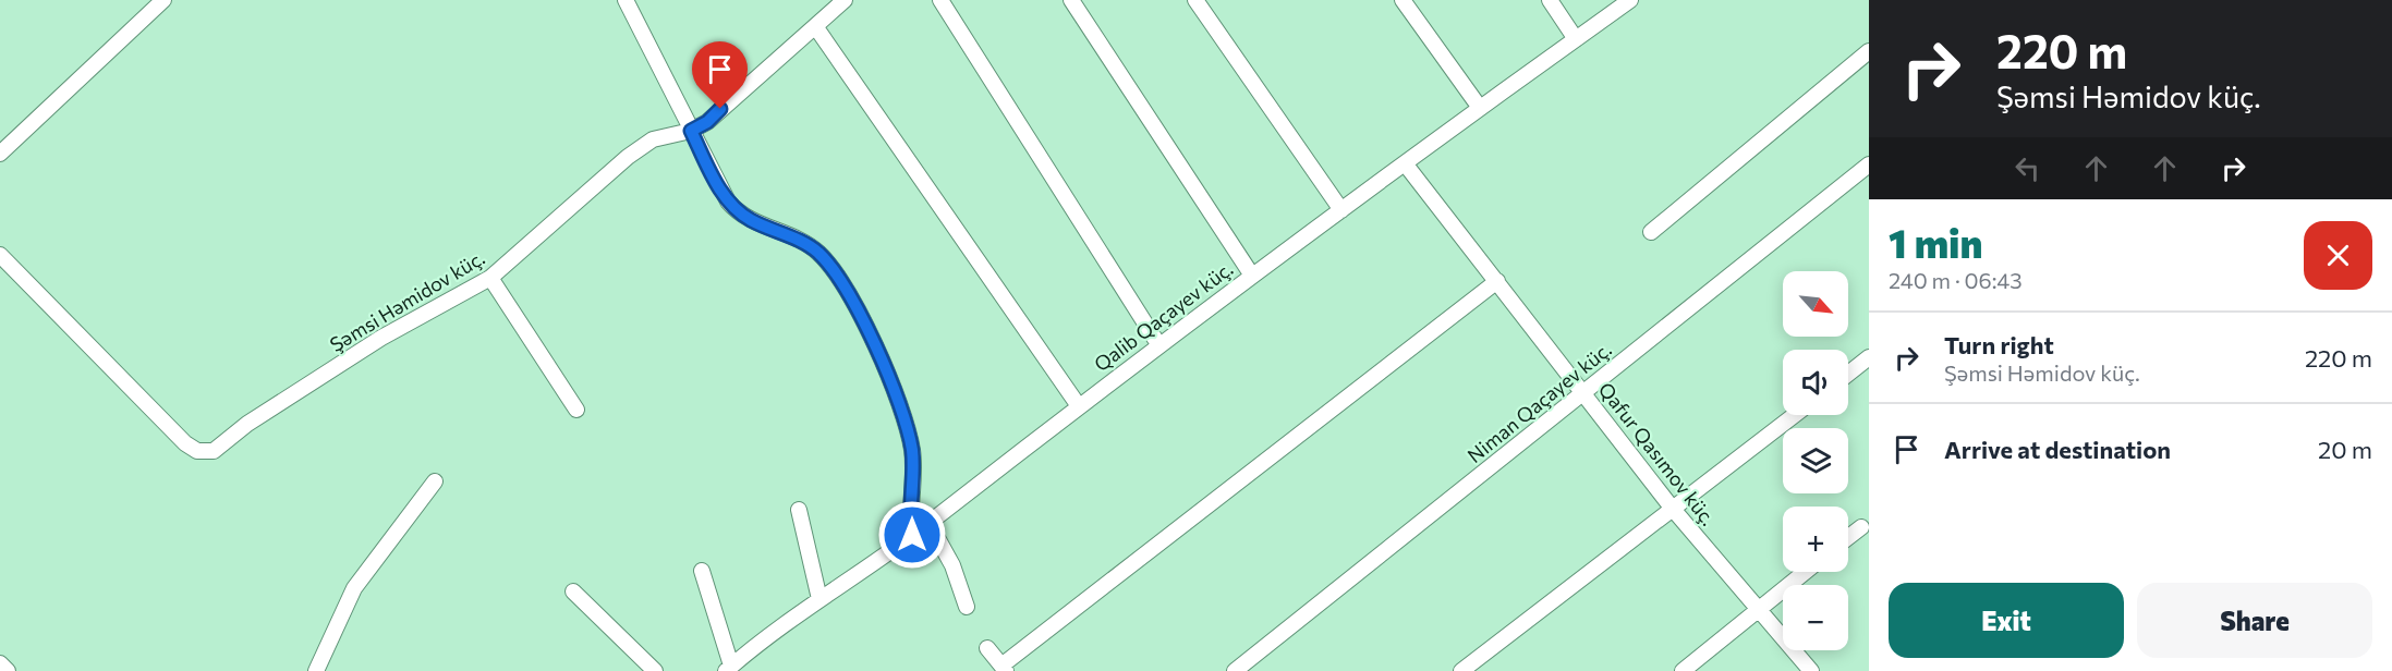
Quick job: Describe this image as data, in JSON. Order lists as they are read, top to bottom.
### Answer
{
  "streets": {
    "street": [
      "Şəmsi Həmidov küç.",
      "Qalib Qaçayev küç.",
      "Niman Qaçayev küç.",
      "Qafur Qasımov küç."
    ]
  },
  "crossings": [
    ["Qalib Qaçayev küç.", "Qafur Qasımov küç."],
    ["Niman Qaçayev küç.", "Qafur Qasımov küç."]
  ],
  "north": "bottom right",
  "page": {
    "turn": ["220 m", "Şəmsi Həmidov küç."],
    "heading": ["1 min", "240 m · 06:43"],
    "map_buttons": ["+", "−"],
    "list": [
      {
        "name": "Turn right",
        "note": "Şəmsi Həmidov küç.",
        "value": "220 m"
      },
      {
        "name": "Arrive at destination",
        "value": "20 m"
      }
    ],
    "buttons": ["Exit", "Share"]
  }
}
